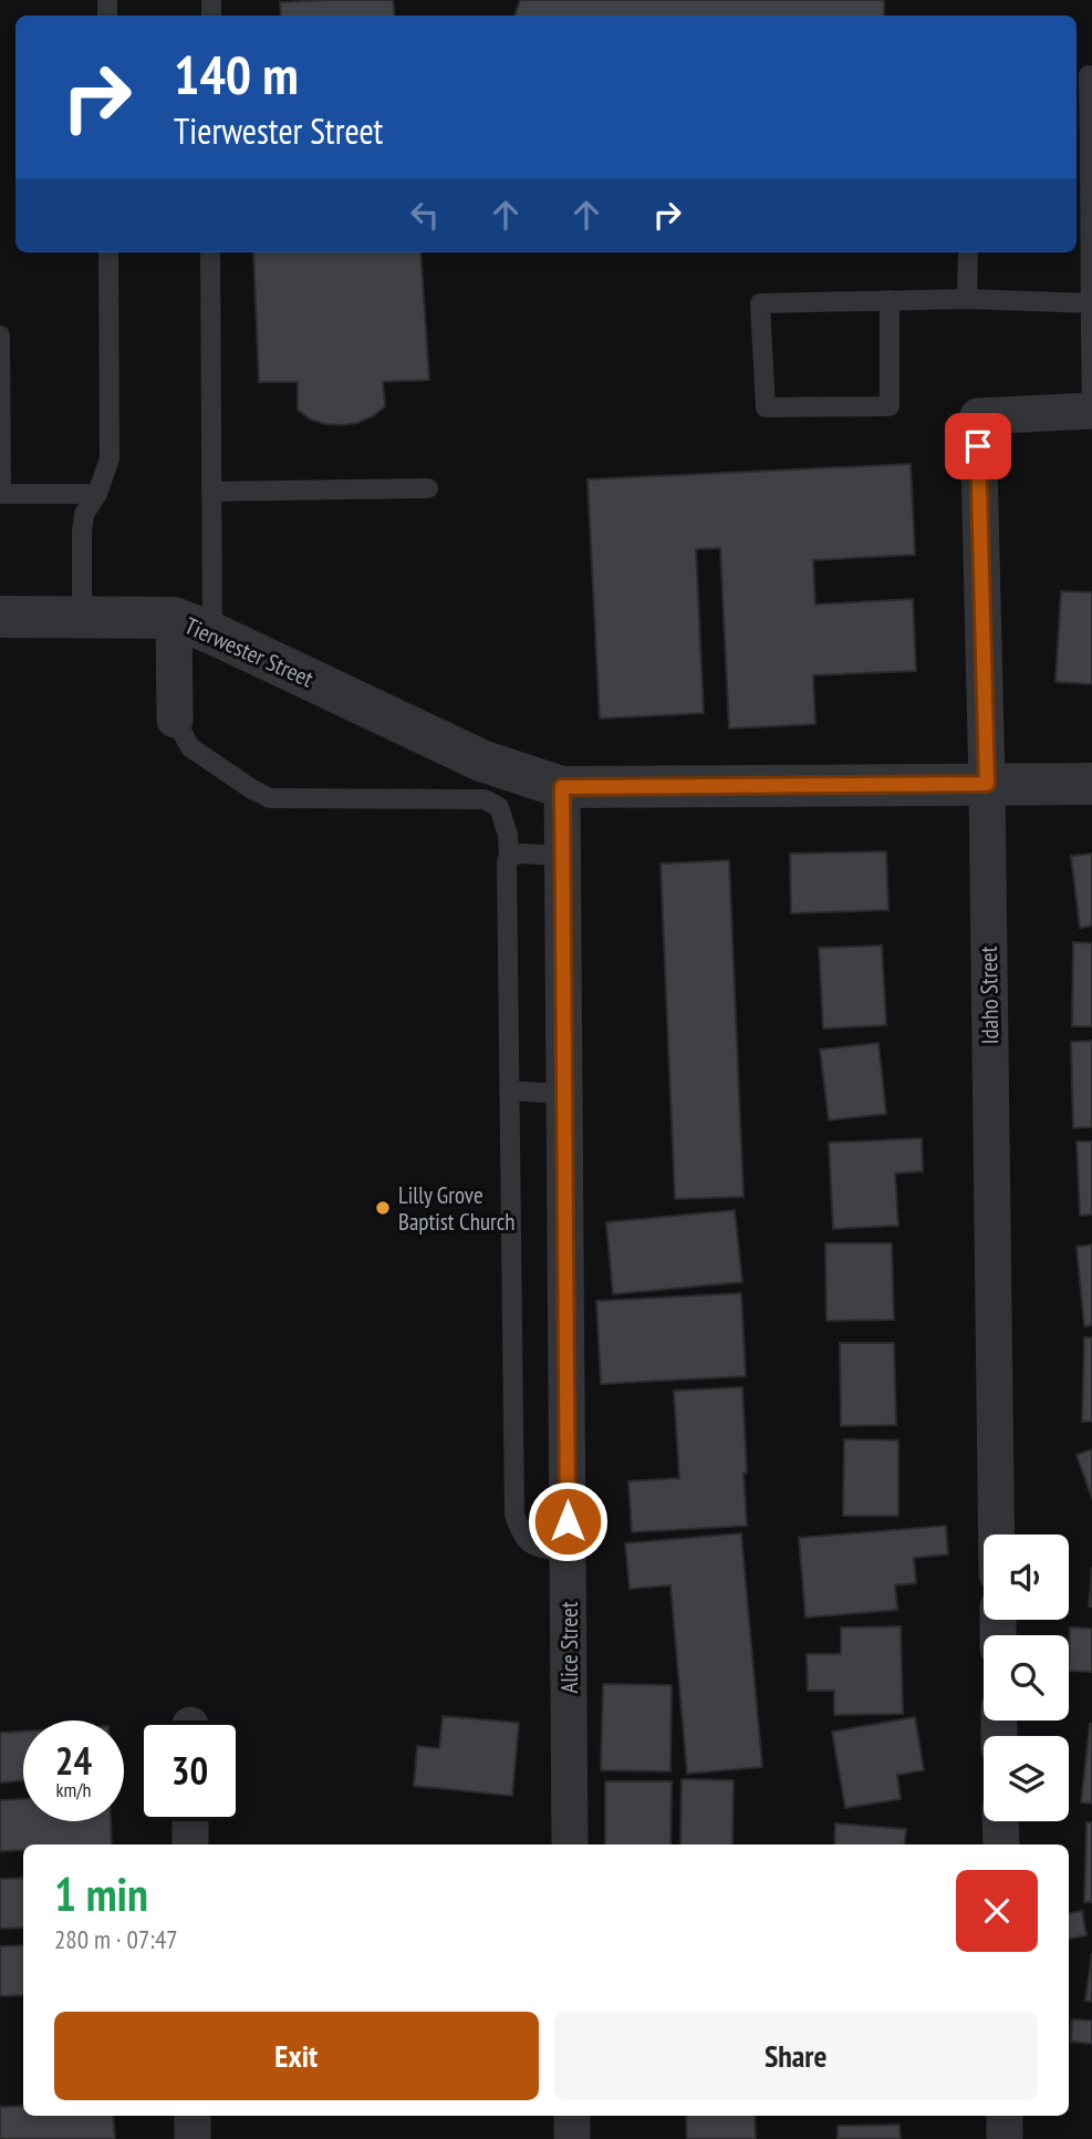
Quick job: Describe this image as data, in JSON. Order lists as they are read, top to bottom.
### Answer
{
  "streets": {
    "street": ["Tierwester Street", "Idaho Street", "Alice Street"]
  },
  "crossings": [
    ["Tierwester Street", "Alice Street"]
  ],
  "places": ["Lilly Grove Baptist Church"],
  "page": {
    "turn": ["140 m", "Tierwester Street"],
    "speed": "24 km/h",
    "limit": "30",
    "heading": ["1 min", "280 m · 07:47"],
    "buttons": ["Exit", "Share"]
  }
}
